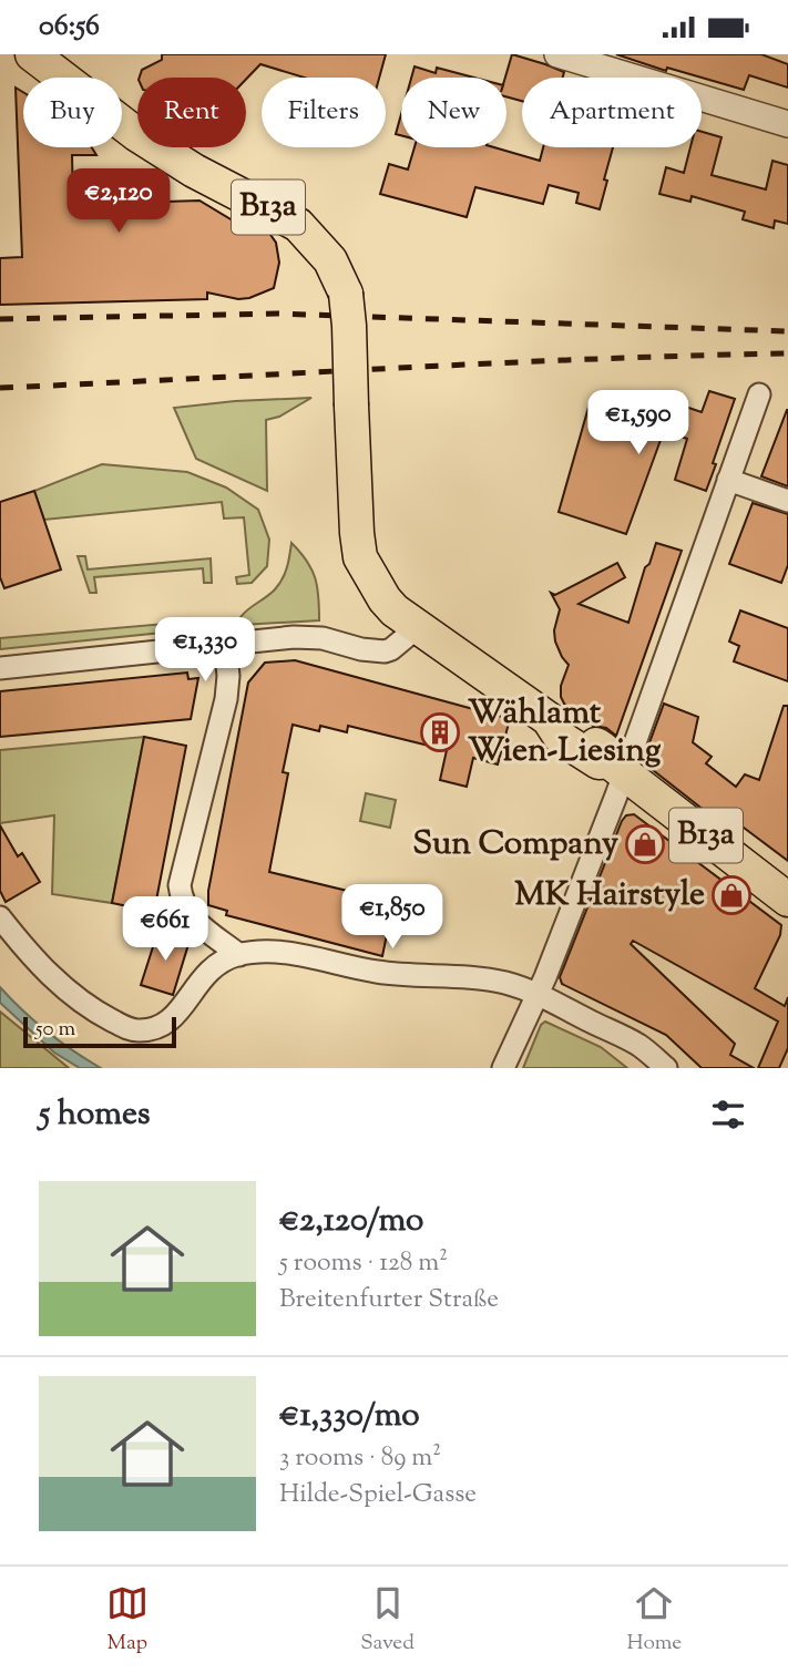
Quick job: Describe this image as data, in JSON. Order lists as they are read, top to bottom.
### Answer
{
  "streets": {
    "main road": ["B13a"]
  },
  "places": {
    "building": ["Wählamt Wien-Liesing"],
    "shop": ["Sun Company", "MK Hairstyle"]
  },
  "scale_bar": "50 m",
  "page": {
    "status": "06:56",
    "chip": [
      "Buy",
      "Rent",
      "Filters",
      "New",
      "Apartment"
    ],
    "price": [
      "€2,120",
      "€1,590",
      "€1,330",
      "€1,850",
      "€661"
    ],
    "scale": "50 m",
    "heading": "5 homes",
    "list": [
      {
        "name": "€2,120/mo",
        "note": "5 rooms · 128 m² · Breitenfurter Straße"
      },
      {
        "name": "€1,330/mo",
        "note": "3 rooms · 89 m² · Hilde-Spiel-Gasse"
      }
    ],
    "tabs": ["Map", "Saved", "Home"]
  }
}
